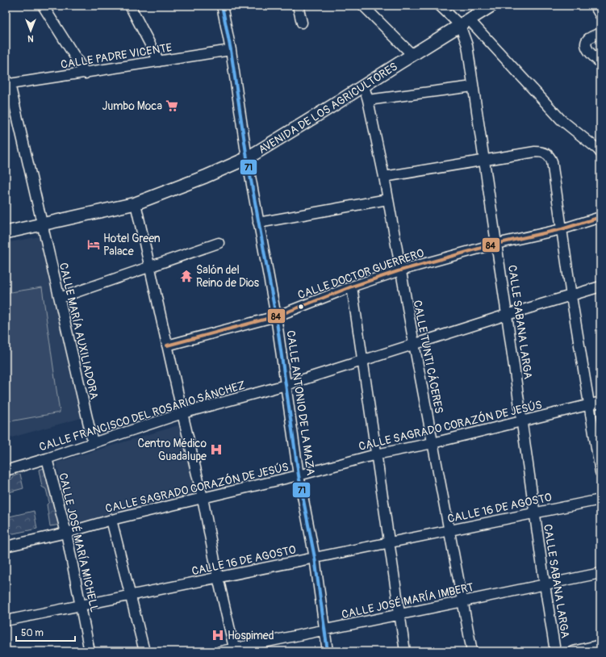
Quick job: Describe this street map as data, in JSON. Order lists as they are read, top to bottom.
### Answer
{
  "streets": {
    "main road": ["AVENIDA DE LOS AGRICULTORES"],
    "street": [
      "CALLE PADRE VICENTE",
      "CALLE DOCTOR GUERRERO",
      "CALLE SABANA LARGA",
      "CALLE MARÍA AUXILIADORA",
      "CALLE TUNTI CÁCERES",
      "CALLE ANTONIO DE LA MAZA",
      "CALLE FRANCISCO DEL ROSARIO SÁNCHEZ",
      "CALLE SAGRADO CORAZÓN DE JESÚS",
      "CALLE 16 DE AGOSTO",
      "CALLE JOSÉ MARÍA MICHELL",
      "CALLE JOSÉ MARÍA IMBERT"
    ]
  },
  "crossings": [
    ["CALLE PADRE VICENTE", "CALLE MARÍA AUXILIADORA"],
    ["CALLE PADRE VICENTE", "CALLE ANTONIO DE LA MAZA"],
    ["AVENIDA DE LOS AGRICULTORES", "CALLE SABANA LARGA"],
    ["AVENIDA DE LOS AGRICULTORES", "CALLE MARÍA AUXILIADORA"],
    ["AVENIDA DE LOS AGRICULTORES", "CALLE TUNTI CÁCERES"],
    ["AVENIDA DE LOS AGRICULTORES", "CALLE ANTONIO DE LA MAZA"],
    ["CALLE DOCTOR GUERRERO", "CALLE SABANA LARGA"],
    ["CALLE DOCTOR GUERRERO", "CALLE TUNTI CÁCERES"],
    ["CALLE DOCTOR GUERRERO", "CALLE ANTONIO DE LA MAZA"],
    ["CALLE SABANA LARGA", "CALLE FRANCISCO DEL ROSARIO SÁNCHEZ"],
    ["CALLE SABANA LARGA", "CALLE SAGRADO CORAZÓN DE JESÚS"],
    ["CALLE SABANA LARGA", "CALLE 16 DE AGOSTO"],
    ["CALLE SABANA LARGA", "CALLE JOSÉ MARÍA IMBERT"],
    ["CALLE MARÍA AUXILIADORA", "CALLE FRANCISCO DEL ROSARIO SÁNCHEZ"],
    ["CALLE TUNTI CÁCERES", "CALLE FRANCISCO DEL ROSARIO SÁNCHEZ"],
    ["CALLE TUNTI CÁCERES", "CALLE SAGRADO CORAZÓN DE JESÚS"],
    ["CALLE TUNTI CÁCERES", "CALLE 16 DE AGOSTO"],
    ["CALLE TUNTI CÁCERES", "CALLE JOSÉ MARÍA IMBERT"],
    ["CALLE ANTONIO DE LA MAZA", "CALLE FRANCISCO DEL ROSARIO SÁNCHEZ"],
    ["CALLE ANTONIO DE LA MAZA", "CALLE SAGRADO CORAZÓN DE JESÚS"],
    ["CALLE ANTONIO DE LA MAZA", "CALLE 16 DE AGOSTO"],
    ["CALLE ANTONIO DE LA MAZA", "CALLE JOSÉ MARÍA IMBERT"],
    ["CALLE FRANCISCO DEL ROSARIO SÁNCHEZ", "CALLE JOSÉ MARÍA MICHELL"],
    ["CALLE SAGRADO CORAZÓN DE JESÚS", "CALLE JOSÉ MARÍA MICHELL"],
    ["CALLE 16 DE AGOSTO", "CALLE JOSÉ MARÍA MICHELL"]
  ],
  "places": {
    "supermarket": ["Jumbo Moca"],
    "hotel": ["Hotel Green Palace"],
    "temple": ["Salón del Reino de Dios"],
    "hospital": ["Centro Médico Guadalupe", "Hospimed"]
  },
  "lines": ["transit line 71", "transit line 84"],
  "scale_bar": "50 m",
  "north": "bottom"
}
